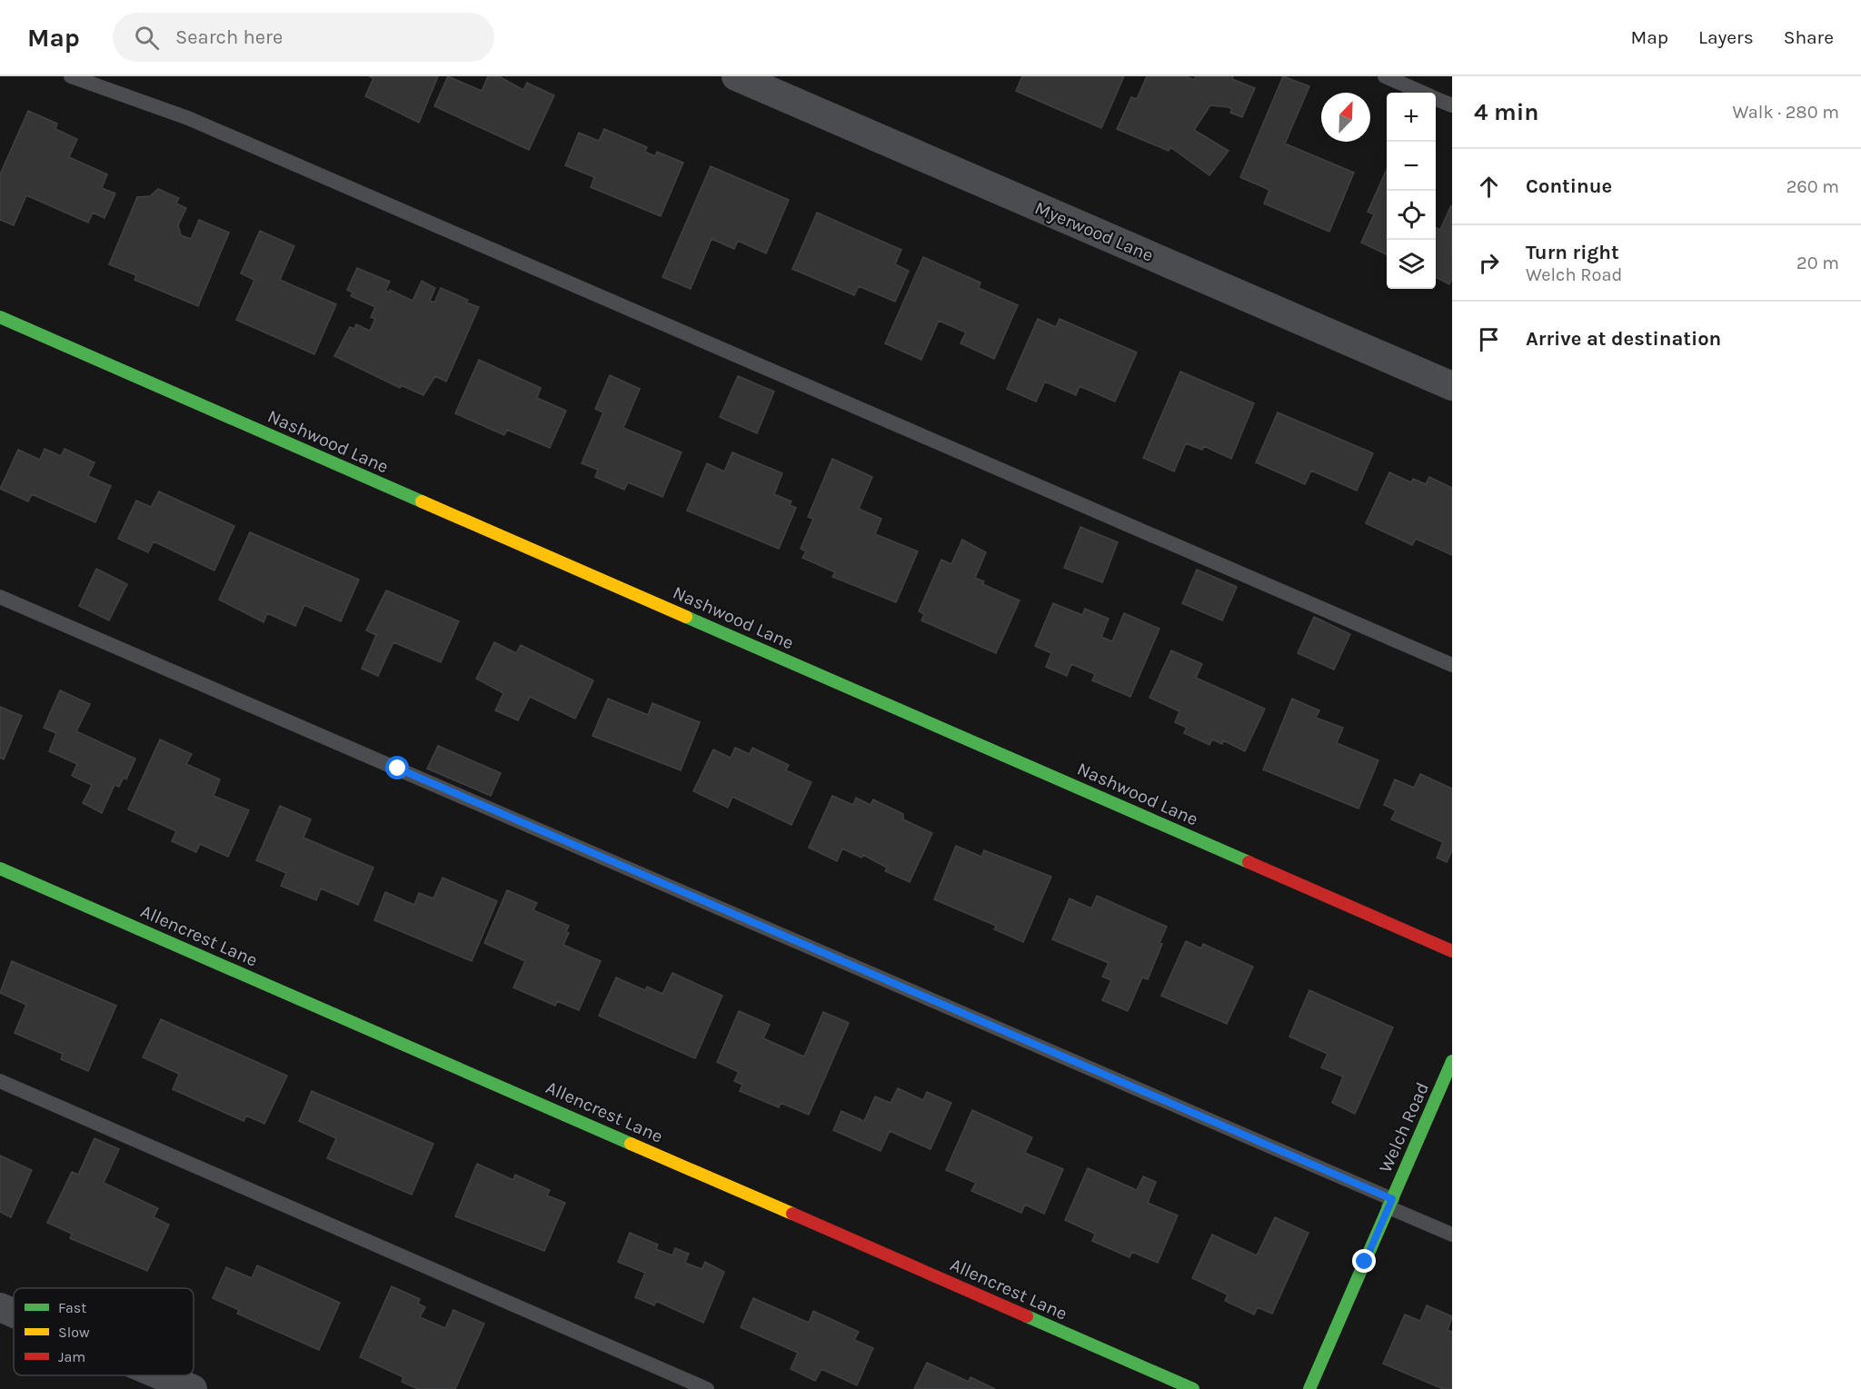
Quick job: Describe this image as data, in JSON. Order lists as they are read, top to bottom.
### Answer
{
  "streets": {
    "street": [
      "Myerwood Lane",
      "Nashwood Lane",
      "Allencrest Lane",
      "Welch Road"
    ]
  },
  "legend": ["Fast", "Slow", "Jam"],
  "north": "top right",
  "page": {
    "header": "Map",
    "search": "Search here",
    "nav": ["Map", "Layers", "Share"],
    "heading": ["4 min", "Walk · 280 m"],
    "map_buttons": ["+", "−"],
    "list": [
      ["Continue", "260 m"],
      ["Turn right", "Welch Road", "20 m"],
      "Arrive at destination"
    ]
  }
}
